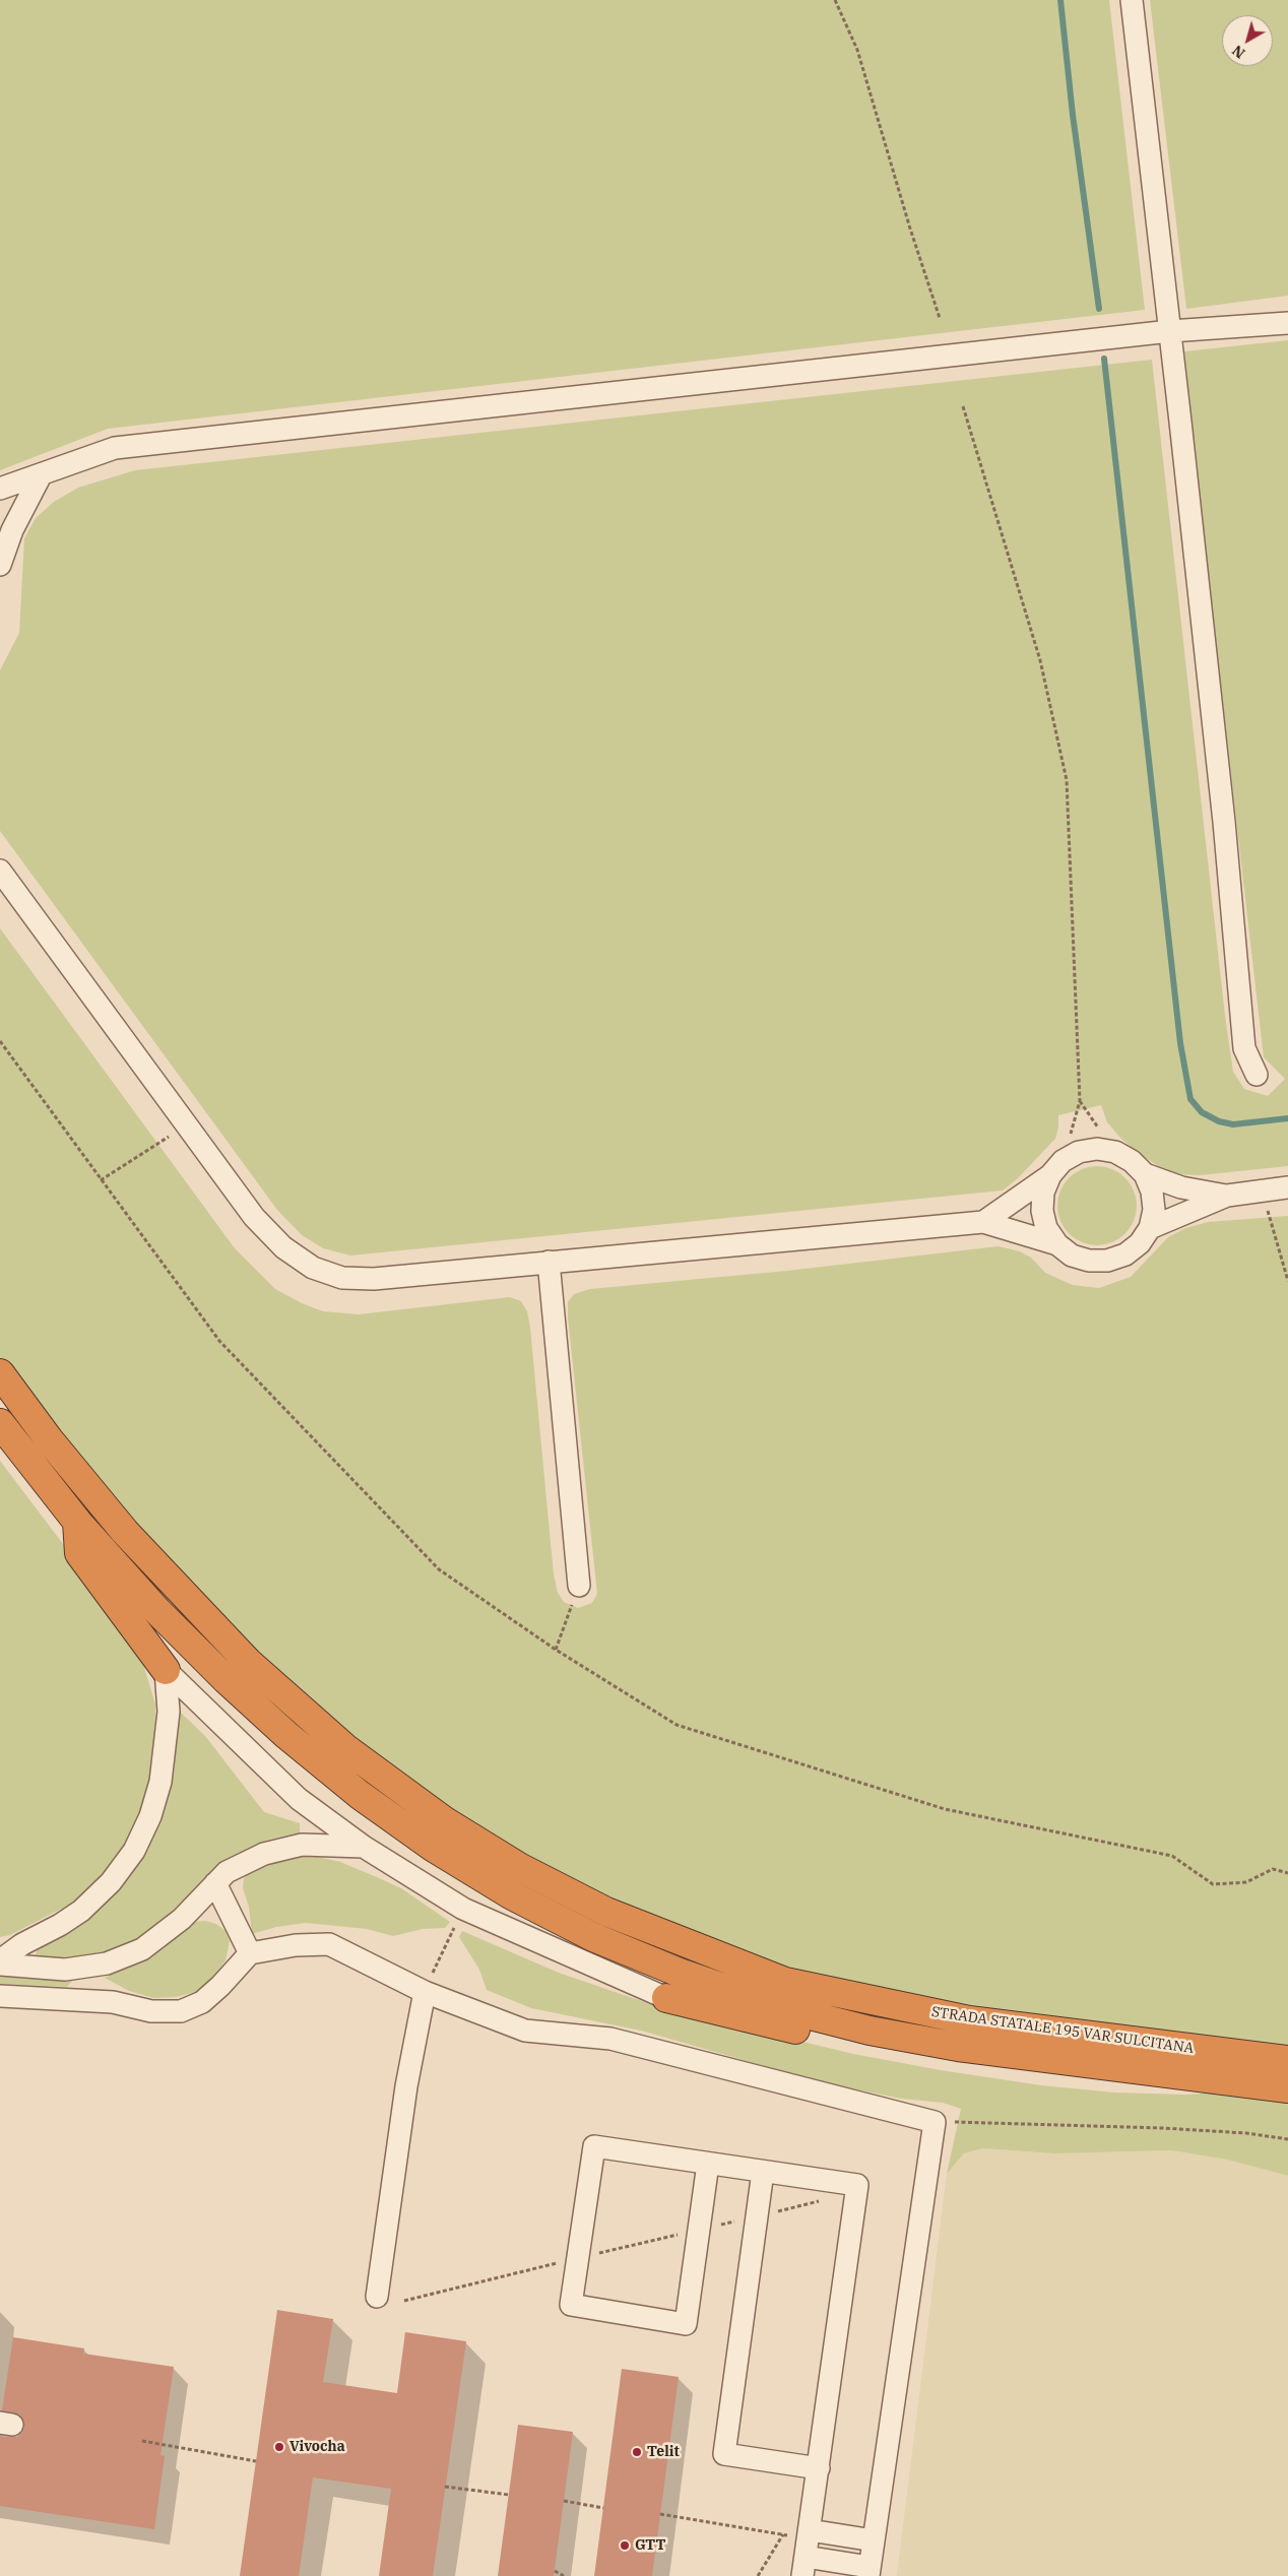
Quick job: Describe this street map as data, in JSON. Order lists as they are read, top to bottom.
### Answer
{
  "streets": {
    "highway": ["STRADA STATALE 195 VAR SULCITANA"]
  },
  "places": ["Vivocha", "Telit", "GTT"],
  "north": "bottom left"
}
